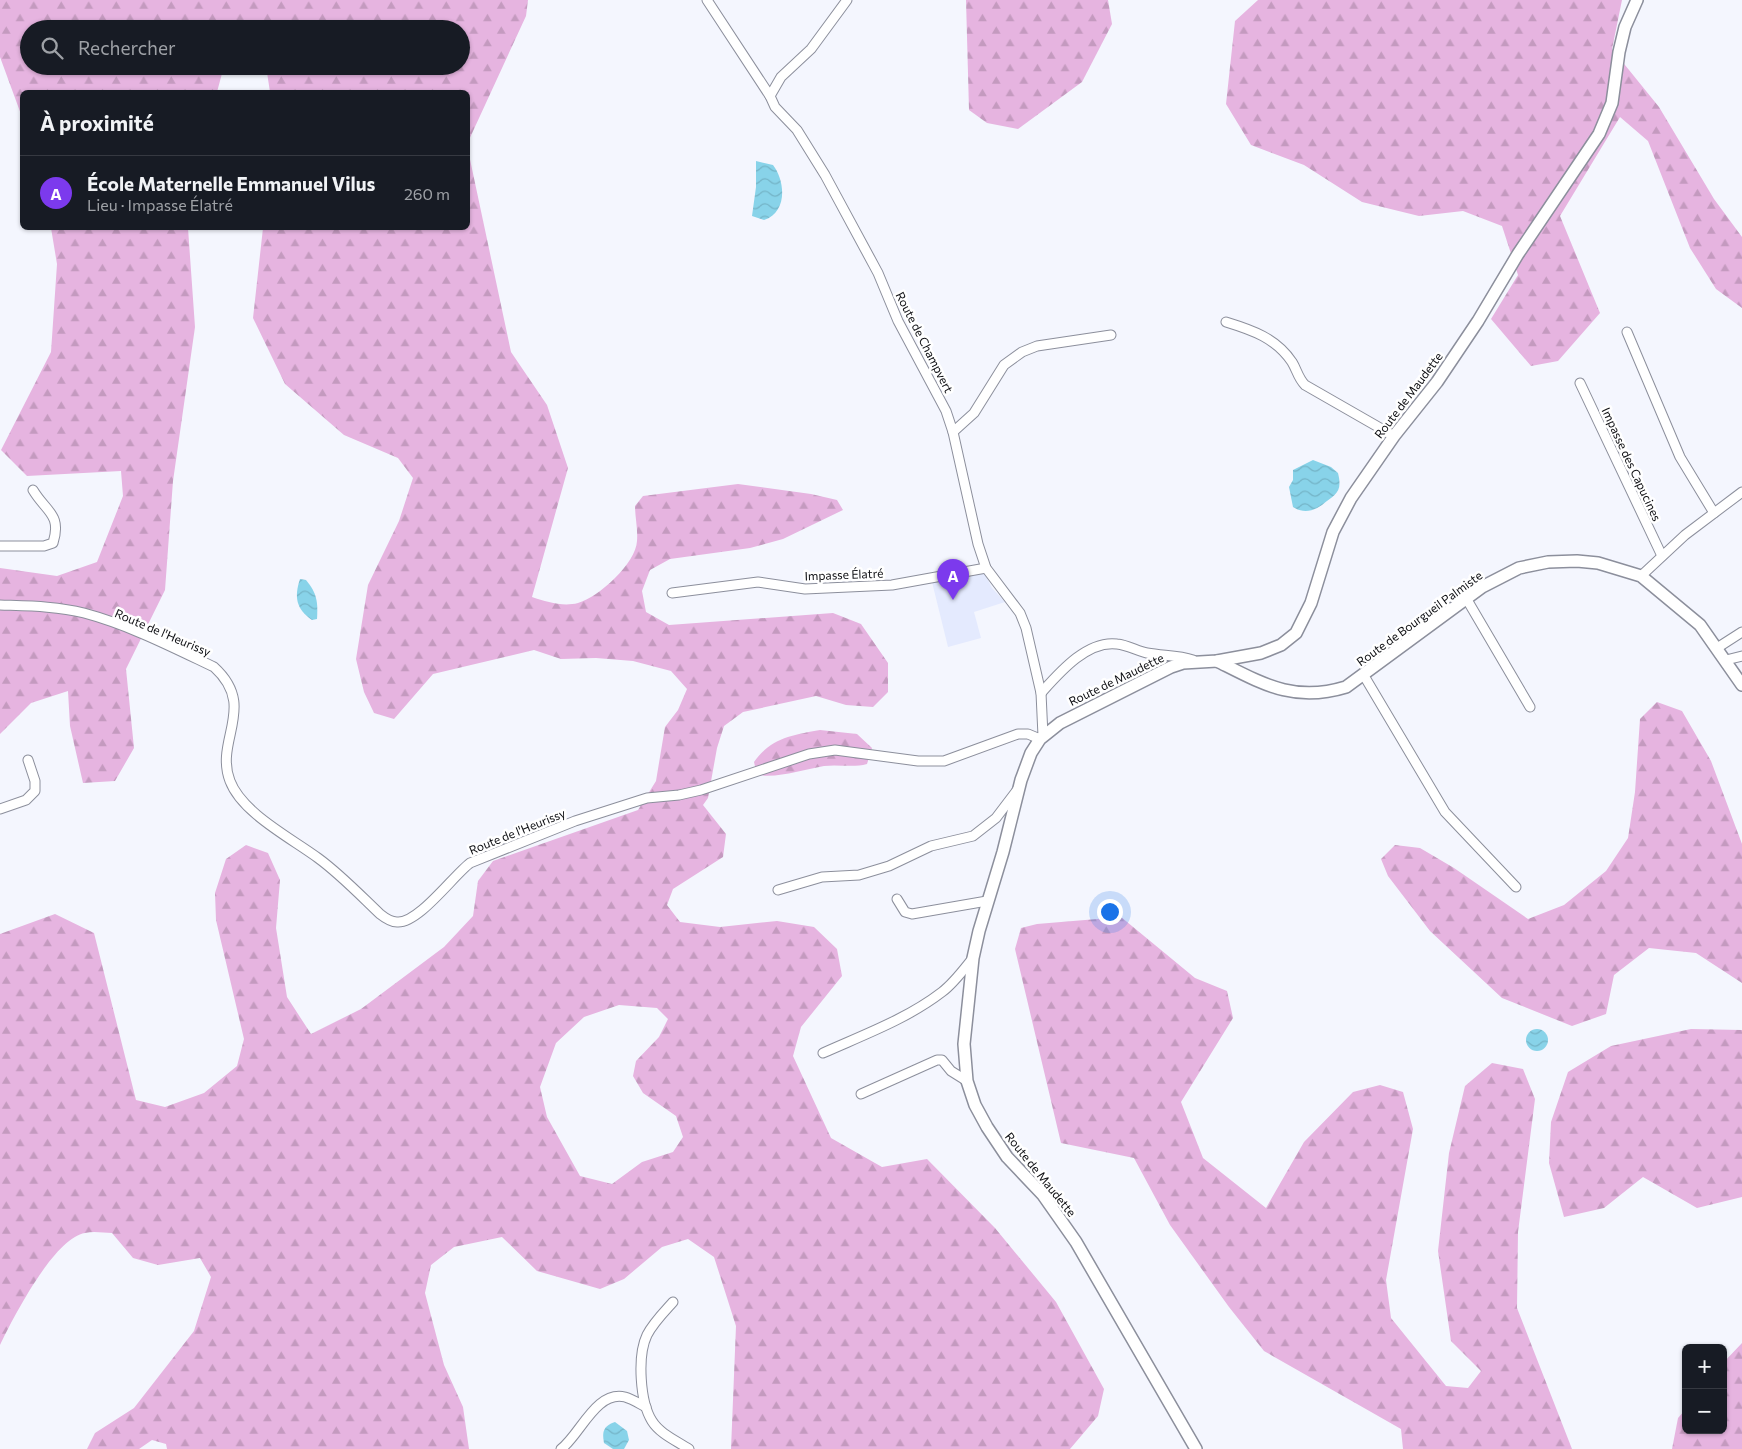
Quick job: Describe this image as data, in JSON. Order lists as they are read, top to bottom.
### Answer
{
  "streets": {
    "street": [
      "Route de Champvert",
      "Route de Maudette",
      "Impasse des Capucines",
      "Impasse Élatré",
      "Route de Bourgueil Palmiste",
      "Route de l'Heurissy"
    ]
  },
  "crossings": [
    ["Route de Champvert", "Route de Maudette"],
    ["Route de Champvert", "Impasse Élatré"],
    ["Route de Champvert", "Route de l'Heurissy"],
    ["Route de Maudette", "Route de Bourgueil Palmiste"],
    ["Route de Maudette", "Route de l'Heurissy"]
  ],
  "page": {
    "search": "Rechercher",
    "heading": "À proximité",
    "list": [
      {
        "mark": "A",
        "name": "École Maternelle Emmanuel Vilus",
        "note": "Lieu · Impasse Élatré",
        "value": "260 m"
      }
    ],
    "pins": "A",
    "map_buttons": ["+", "−"]
  }
}
